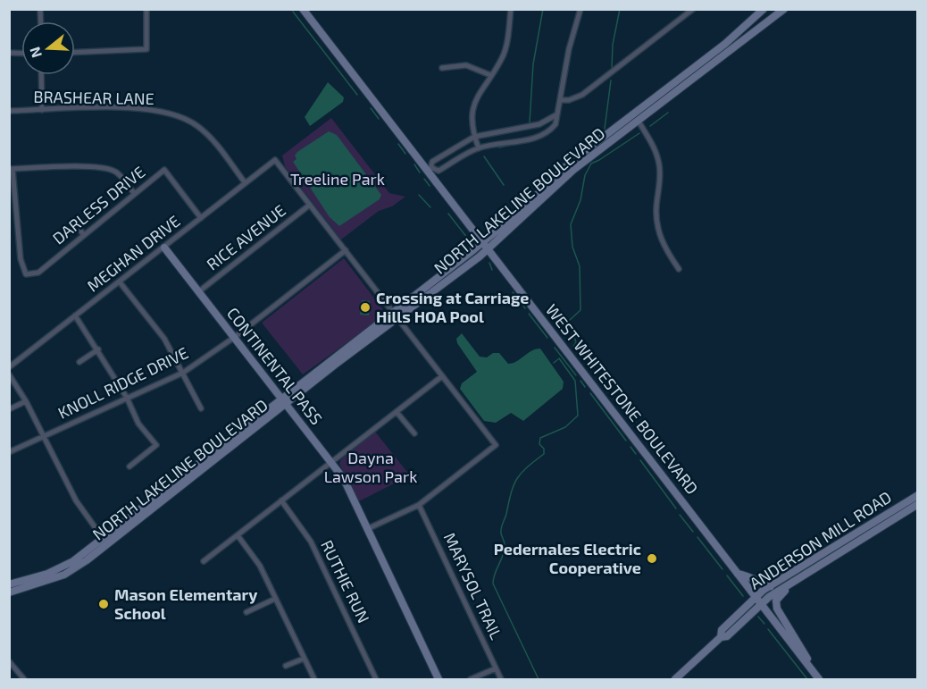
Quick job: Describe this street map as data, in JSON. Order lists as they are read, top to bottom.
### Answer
{
  "streets": {
    "main road": [
      "NORTH LAKELINE BOULEVARD",
      "CONTINENTAL PASS",
      "WEST WHITESTONE BOULEVARD",
      "ANDERSON MILL ROAD"
    ],
    "street": [
      "BRASHEAR LANE",
      "DARLESS DRIVE",
      "RICE AVENUE",
      "MEGHAN DRIVE",
      "KNOLL RIDGE DRIVE",
      "RUTHIE RUN",
      "MARYSOL TRAIL"
    ]
  },
  "crossings": [
    ["BRASHEAR LANE", "MEGHAN DRIVE"],
    ["NORTH LAKELINE BOULEVARD", "CONTINENTAL PASS"],
    ["NORTH LAKELINE BOULEVARD", "WEST WHITESTONE BOULEVARD"],
    ["DARLESS DRIVE", "MEGHAN DRIVE"],
    ["RICE AVENUE", "MEGHAN DRIVE"],
    ["RICE AVENUE", "CONTINENTAL PASS"],
    ["MEGHAN DRIVE", "CONTINENTAL PASS"],
    ["CONTINENTAL PASS", "KNOLL RIDGE DRIVE"],
    ["WEST WHITESTONE BOULEVARD", "ANDERSON MILL ROAD"]
  ],
  "parks": ["Treeline Park", "Dayna Lawson Park"],
  "places": ["Crossing at Carriage Hills HOA Pool", "Pedernales Electric Cooperative", "Mason Elementary School"],
  "north": "left"
}
